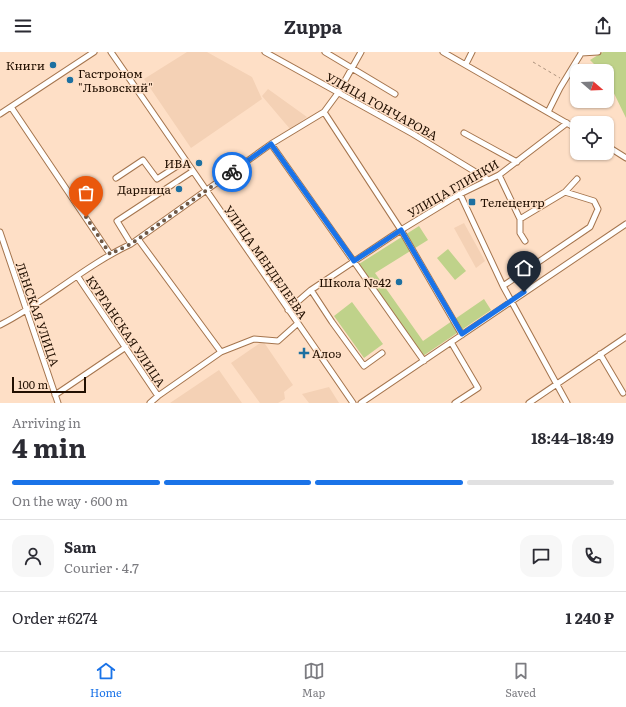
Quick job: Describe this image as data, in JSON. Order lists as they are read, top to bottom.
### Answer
{
  "streets": {
    "street": [
      "УЛИЦА ГОНЧАРОВА",
      "УЛИЦА ГЛИНКИ",
      "УЛИЦА МЕНДЕЛЕЕВА",
      "ЛЕНСКАЯ УЛИЦА",
      "КУРГАНСКАЯ УЛИЦА"
    ]
  },
  "crossings": [
    ["УЛИЦА ГОНЧАРОВА", "УЛИЦА ГЛИНКИ"],
    ["УЛИЦА ГЛИНКИ", "УЛИЦА МЕНДЕЛЕЕВА"]
  ],
  "places": {
    "other": [
      "Книги",
      "Гастроном \"Львовский\"",
      "ИВА",
      "Дарница",
      "Школа №42"
    ],
    "transit": ["Телецентр"],
    "health": ["Алоэ"]
  },
  "scale_bar": "100 m",
  "north": "right",
  "page": {
    "header": "Zuppa",
    "scale": "100 m",
    "heading": ["4 min", "Arriving in", "18:44–18:49"],
    "panel": [
      "Sam",
      "Courier · 4.7",
      "Order #6274",
      "1 240 ₽"
    ],
    "bar": "On the way · 600 m",
    "tabs": ["Home", "Map", "Saved"]
  }
}
